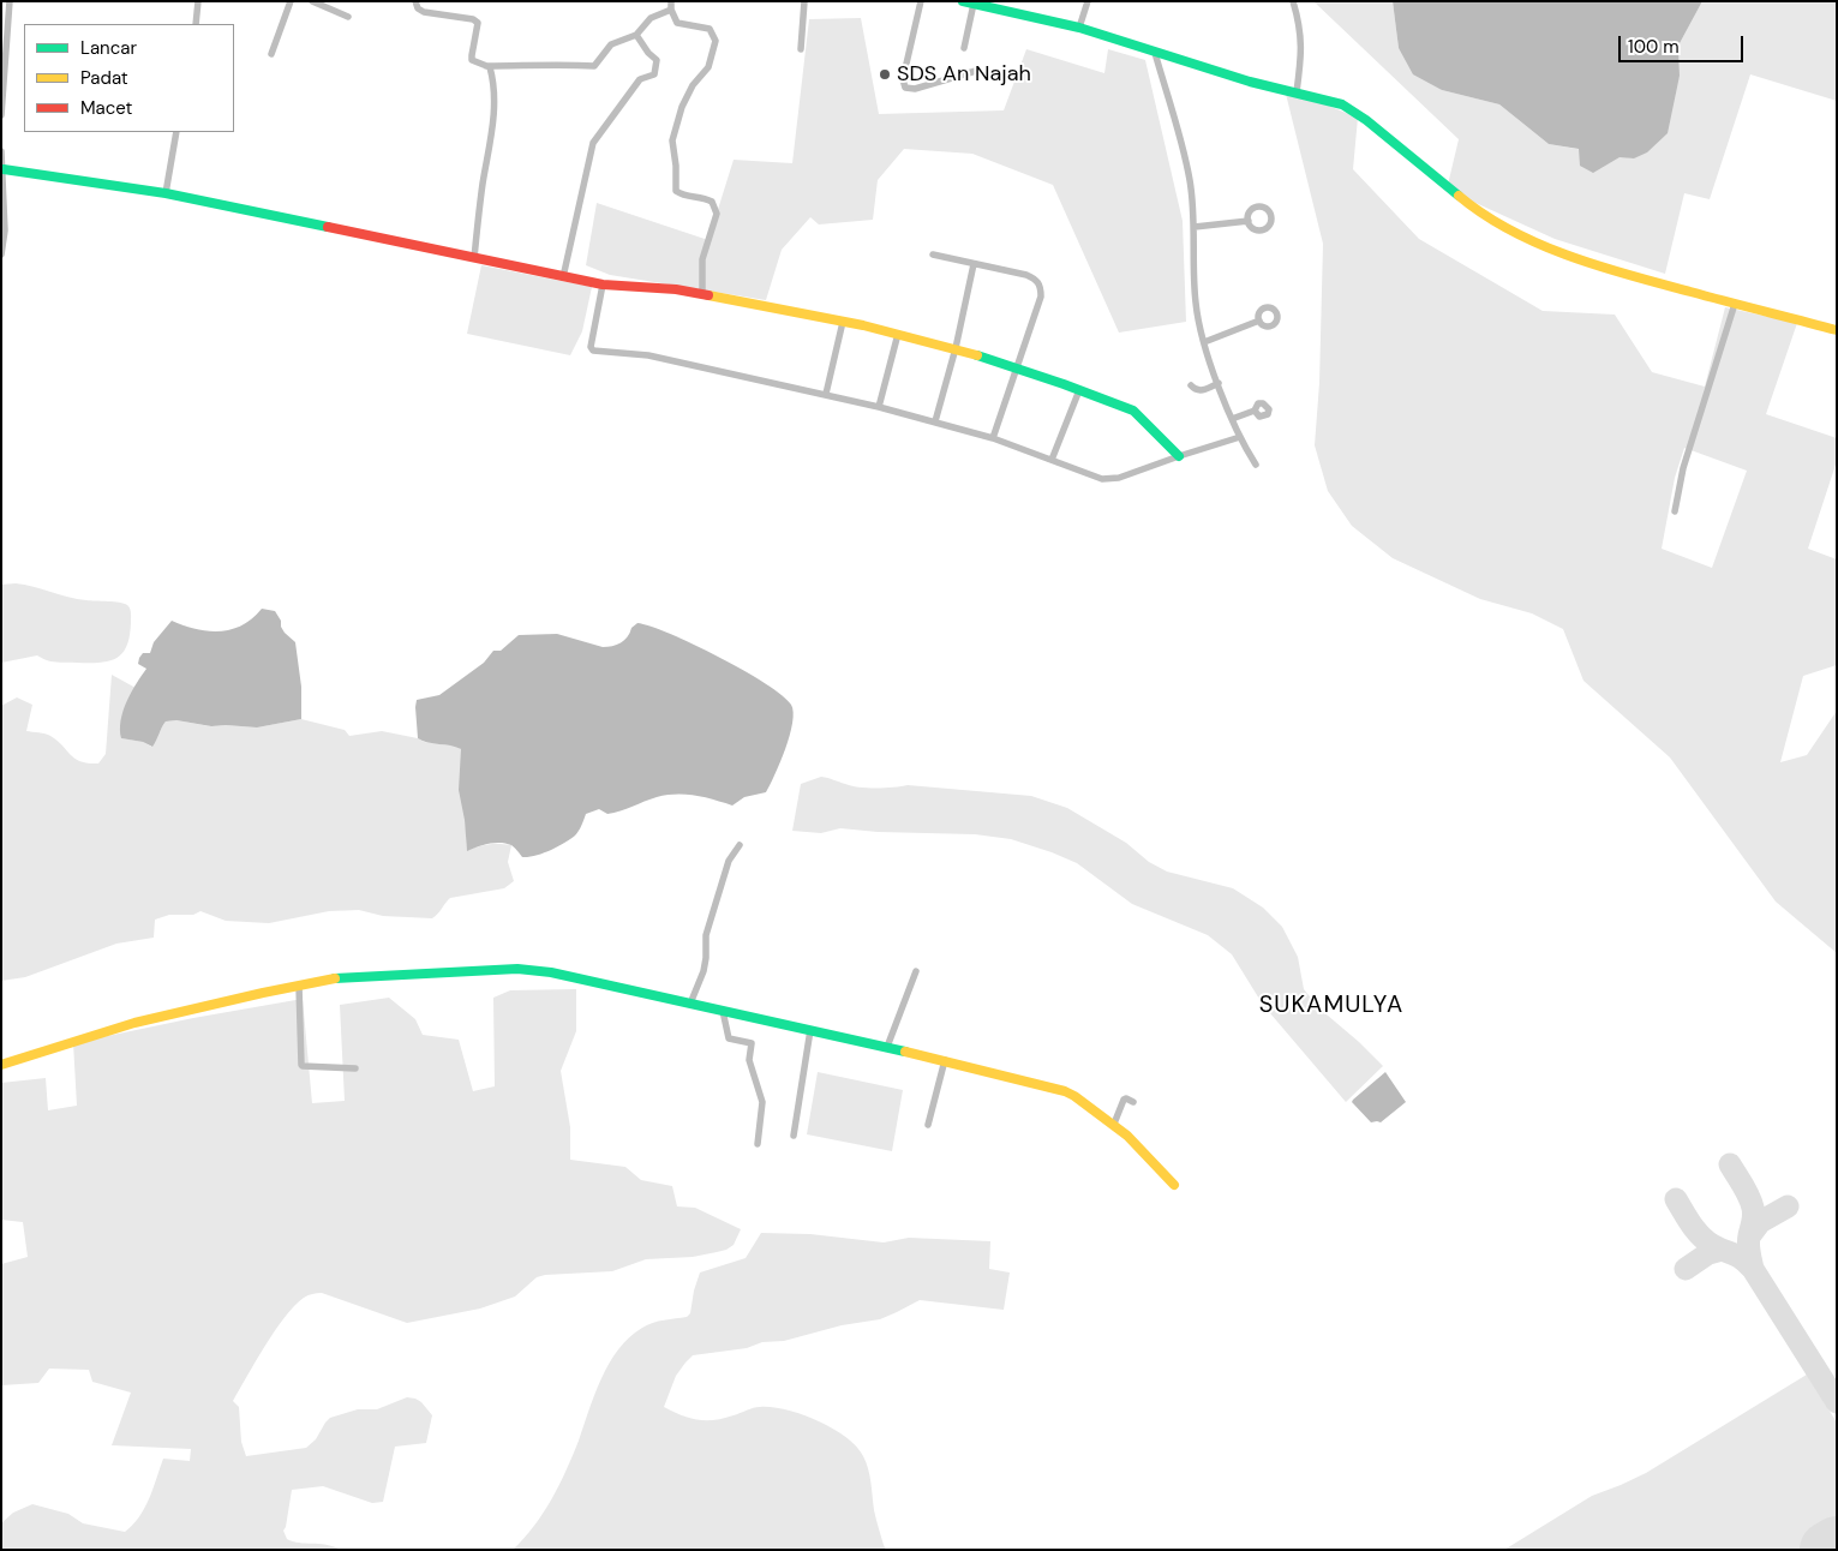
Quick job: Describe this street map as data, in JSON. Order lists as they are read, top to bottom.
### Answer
{
  "districts": ["SUKAMULYA"],
  "places": ["SDS An Najah"],
  "legend": ["Lancar", "Padat", "Macet"],
  "scale_bar": "100 m"
}
